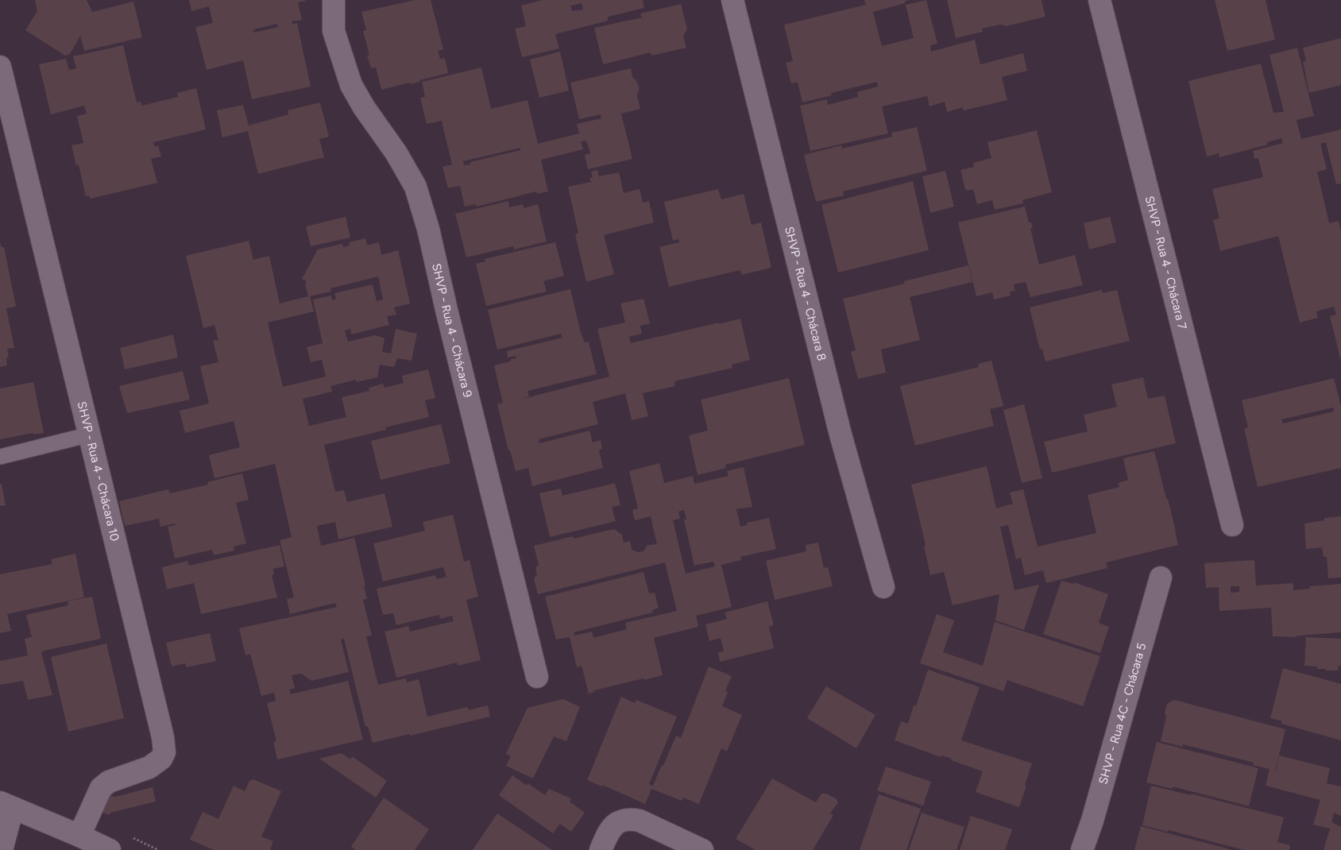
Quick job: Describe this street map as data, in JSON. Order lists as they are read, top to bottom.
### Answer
{
  "streets": {
    "street": [
      "SHVP - Rua 4 - Chácara 7",
      "SHVP - Rua 4 - Chácara 8",
      "SHVP - Rua 4 - Chácara 9",
      "SHVP - Rua 4 - Chácara 10",
      "SHVP - Rua 4C - Chácara 5"
    ]
  }
}
